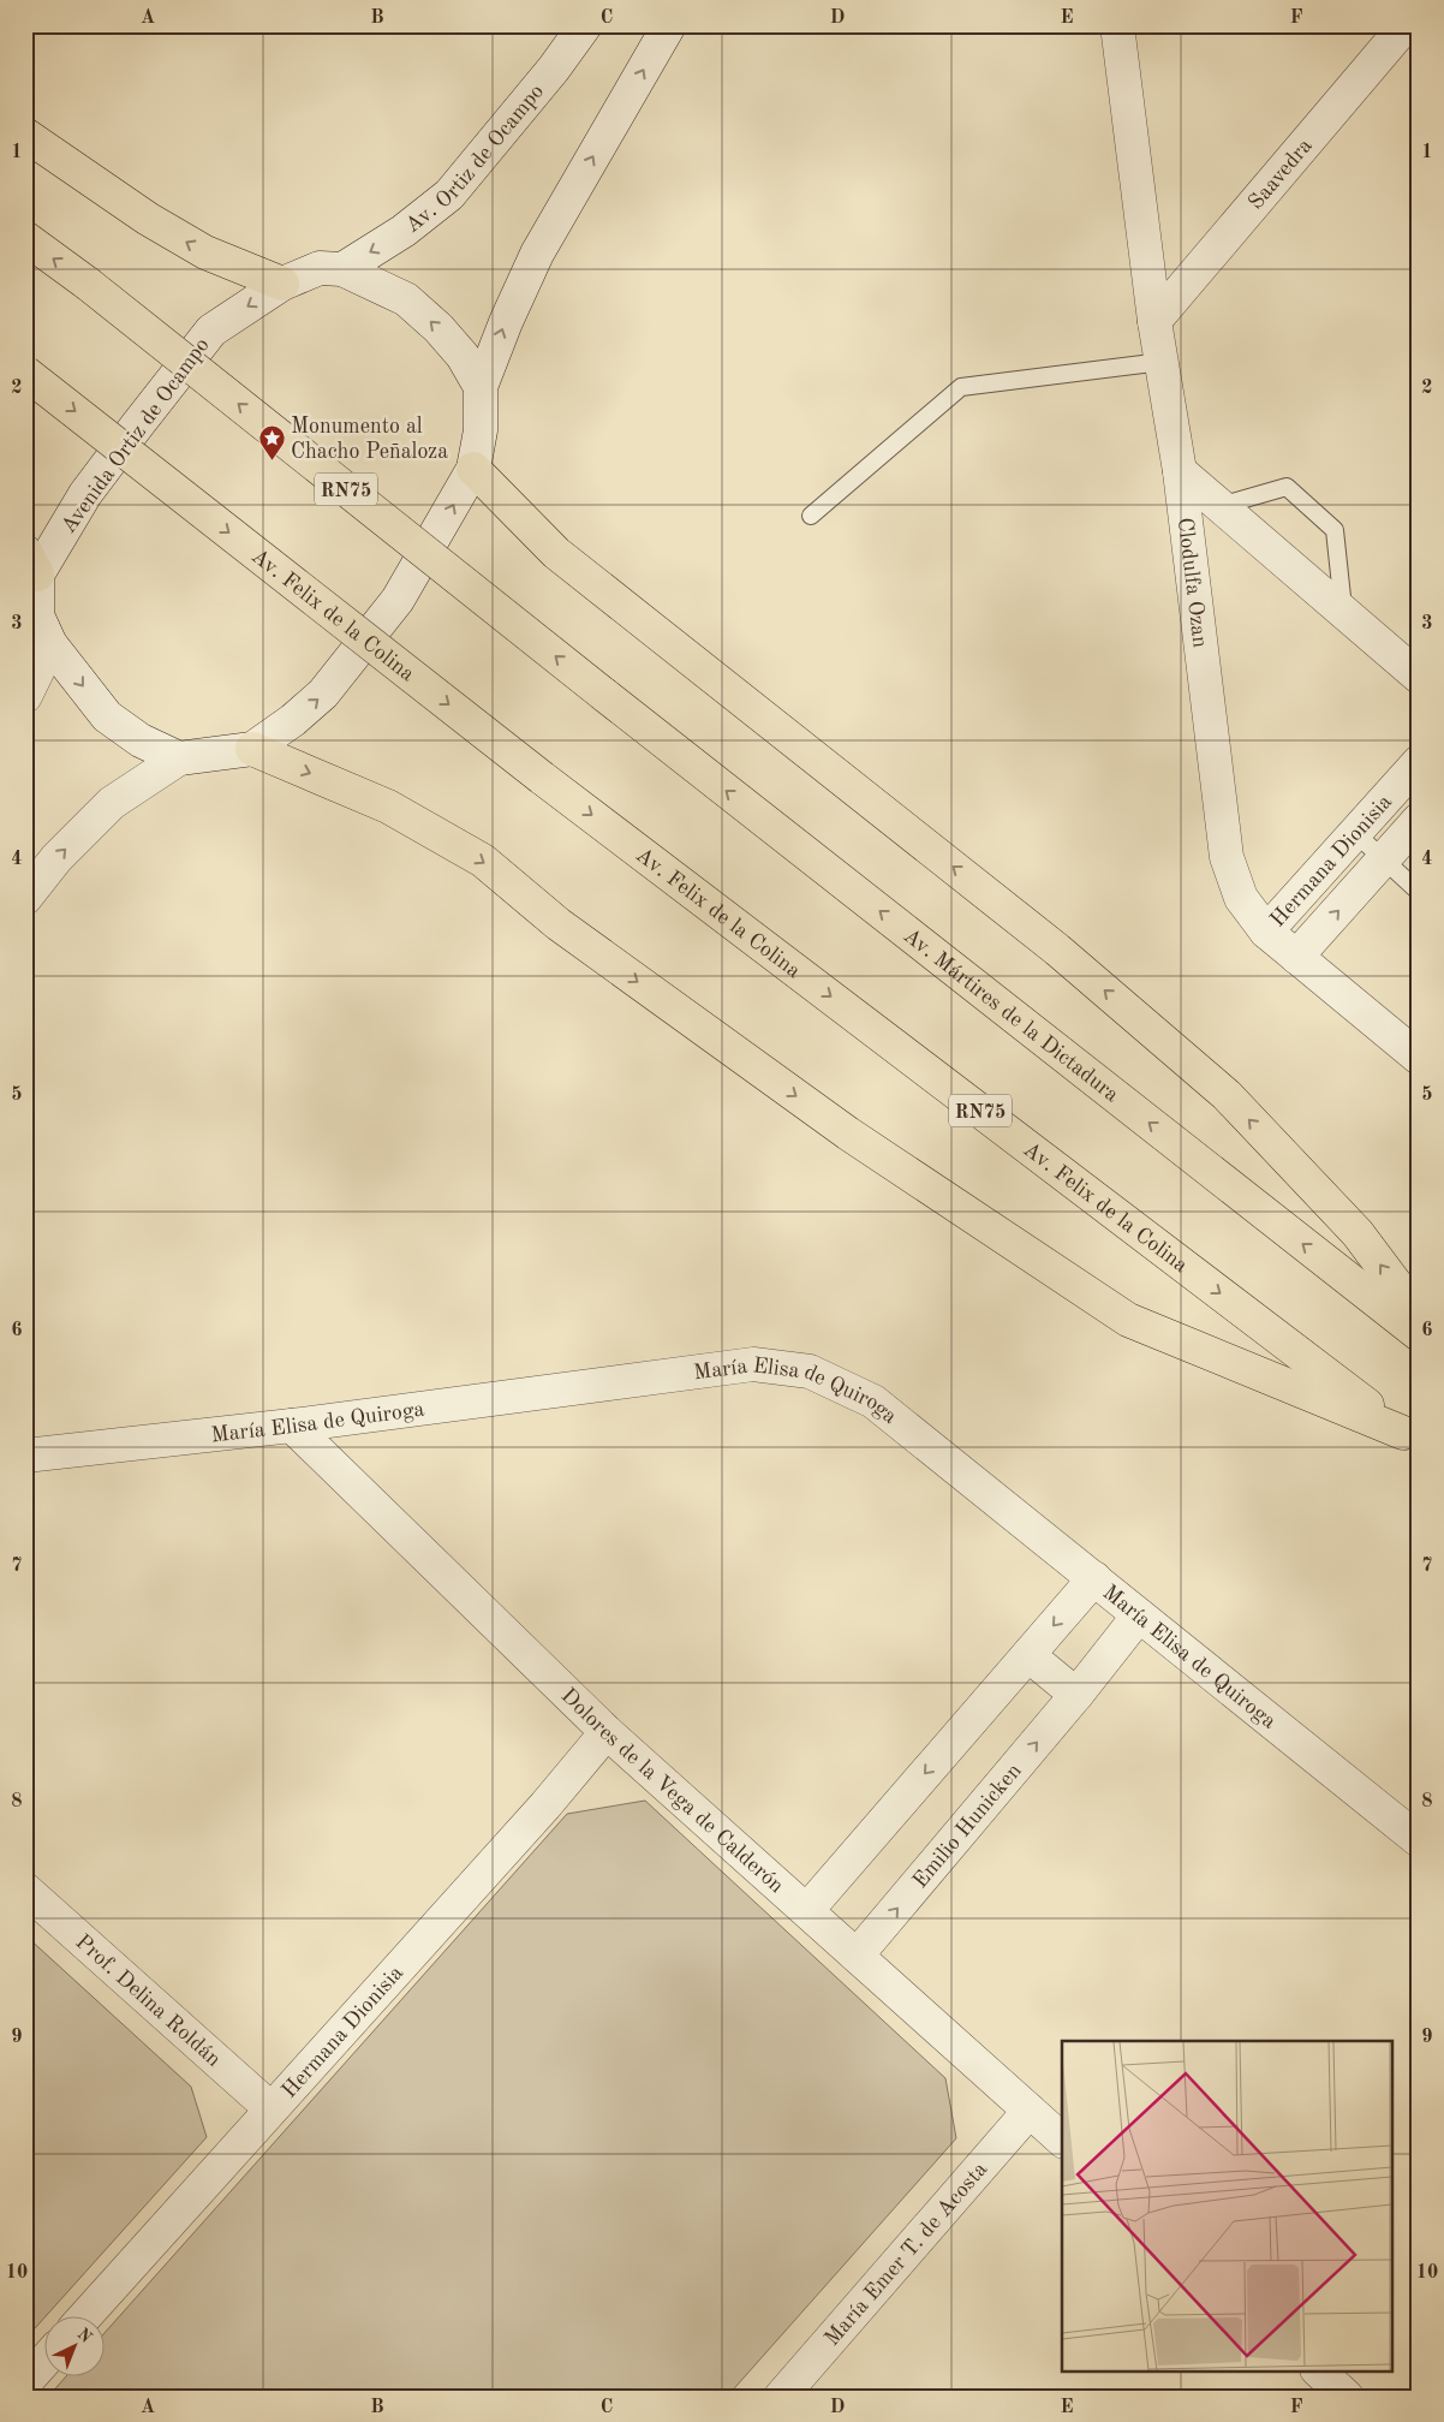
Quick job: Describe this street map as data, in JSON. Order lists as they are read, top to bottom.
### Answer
{
  "streets": {
    "main road": ["RN75", "Av. Felix de la Colina", "Av. Mártires de la Dictadura"],
    "street": [
      "Av. Ortiz de Ocampo",
      "Saavedra",
      "Avenida Ortiz de Ocampo",
      "Clodulfa Ozan",
      "Hermana Dionisia",
      "María Elisa de Quiroga",
      "Dolores de la Vega de Calderón",
      "Emilio Hunicken",
      "Prof. Delina Roldán",
      "María Emer T. de Acosta"
    ]
  },
  "crossings": [
    ["Av. Ortiz de Ocampo", "Avenida Ortiz de Ocampo"],
    ["Saavedra", "Clodulfa Ozan"],
    ["Clodulfa Ozan", "Hermana Dionisia"],
    ["Hermana Dionisia", "Dolores de la Vega de Calderón"],
    ["Hermana Dionisia", "Prof. Delina Roldán"],
    ["María Elisa de Quiroga", "Dolores de la Vega de Calderón"],
    ["María Elisa de Quiroga", "Emilio Hunicken"],
    ["Dolores de la Vega de Calderón", "Emilio Hunicken"],
    ["Dolores de la Vega de Calderón", "María Emer T. de Acosta"]
  ],
  "one_way": ["Av. Ortiz de Ocampo"],
  "places": {
    "place": ["Monumento al Chacho Peñaloza"]
  },
  "north": "top right",
  "grid": {
    "columns": [
      "A",
      "B",
      "C",
      "D",
      "E",
      "F"
    ],
    "rows": [
      "1",
      "2",
      "3",
      "4",
      "5",
      "6",
      "7",
      "8",
      "9",
      "10"
    ]
  }
}
